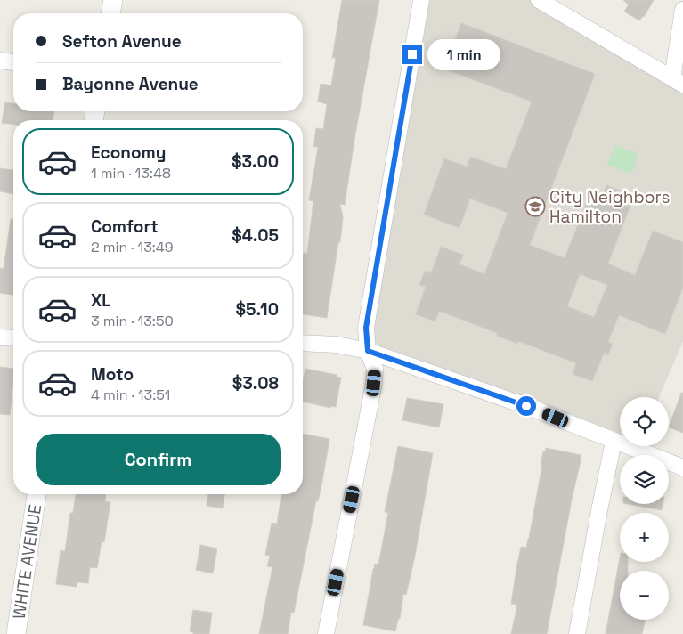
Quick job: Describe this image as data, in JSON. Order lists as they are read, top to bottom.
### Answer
{
  "streets": {
    "street": ["WHITE AVENUE"]
  },
  "places": {
    "school or university": ["City Neighbors Hamilton"]
  },
  "page": {
    "banner": ["Sefton Avenue", "Bayonne Avenue"],
    "bubble": "1 min",
    "list": [
      {
        "name": "Economy",
        "note": "1 min · 13:48",
        "value": "$3.00"
      },
      {
        "name": "Comfort",
        "note": "2 min · 13:49",
        "value": "$4.05"
      },
      {
        "name": "XL",
        "note": "3 min · 13:50",
        "value": "$5.10"
      },
      {
        "name": "Moto",
        "note": "4 min · 13:51",
        "value": "$3.08"
      }
    ],
    "map_buttons": ["+", "−"],
    "buttons": "Confirm"
  }
}
